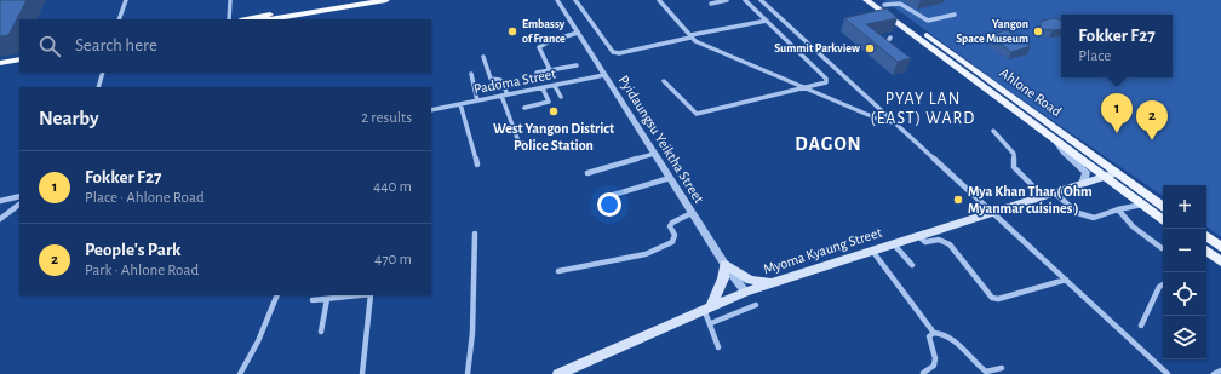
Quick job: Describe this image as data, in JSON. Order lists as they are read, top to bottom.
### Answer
{
  "streets": {
    "main road": ["Ahlone Road", "Myoma Kyaung Street"],
    "street": ["Padoma Street", "Pyidaungsu Yeiktha Street"]
  },
  "crossings": [
    ["Padoma Street", "Pyidaungsu Yeiktha Street"],
    ["Ahlone Road", "Myoma Kyaung Street"],
    ["Pyidaungsu Yeiktha Street", "Myoma Kyaung Street"]
  ],
  "districts": ["PYAY LAN (EAST) WARD", "DAGON"],
  "places": [
    "Embassy of France",
    "Yangon Space Museum",
    "Summit Parkview",
    "West Yangon District Police Station",
    "Mya Khan Thar ( Ohm Myanmar cuisines )"
  ],
  "page": {
    "popup": ["Fokker F27", "Place"],
    "search": "Search here",
    "heading": ["Nearby", "2 results"],
    "pins": ["1", "2"],
    "list": [
      {
        "mark": "1",
        "name": "Fokker F27",
        "note": "Place · Ahlone Road",
        "value": "440 m"
      },
      {
        "mark": "2",
        "name": "People's Park",
        "note": "Park · Ahlone Road",
        "value": "470 m"
      }
    ],
    "map_buttons": ["+", "−"]
  }
}
